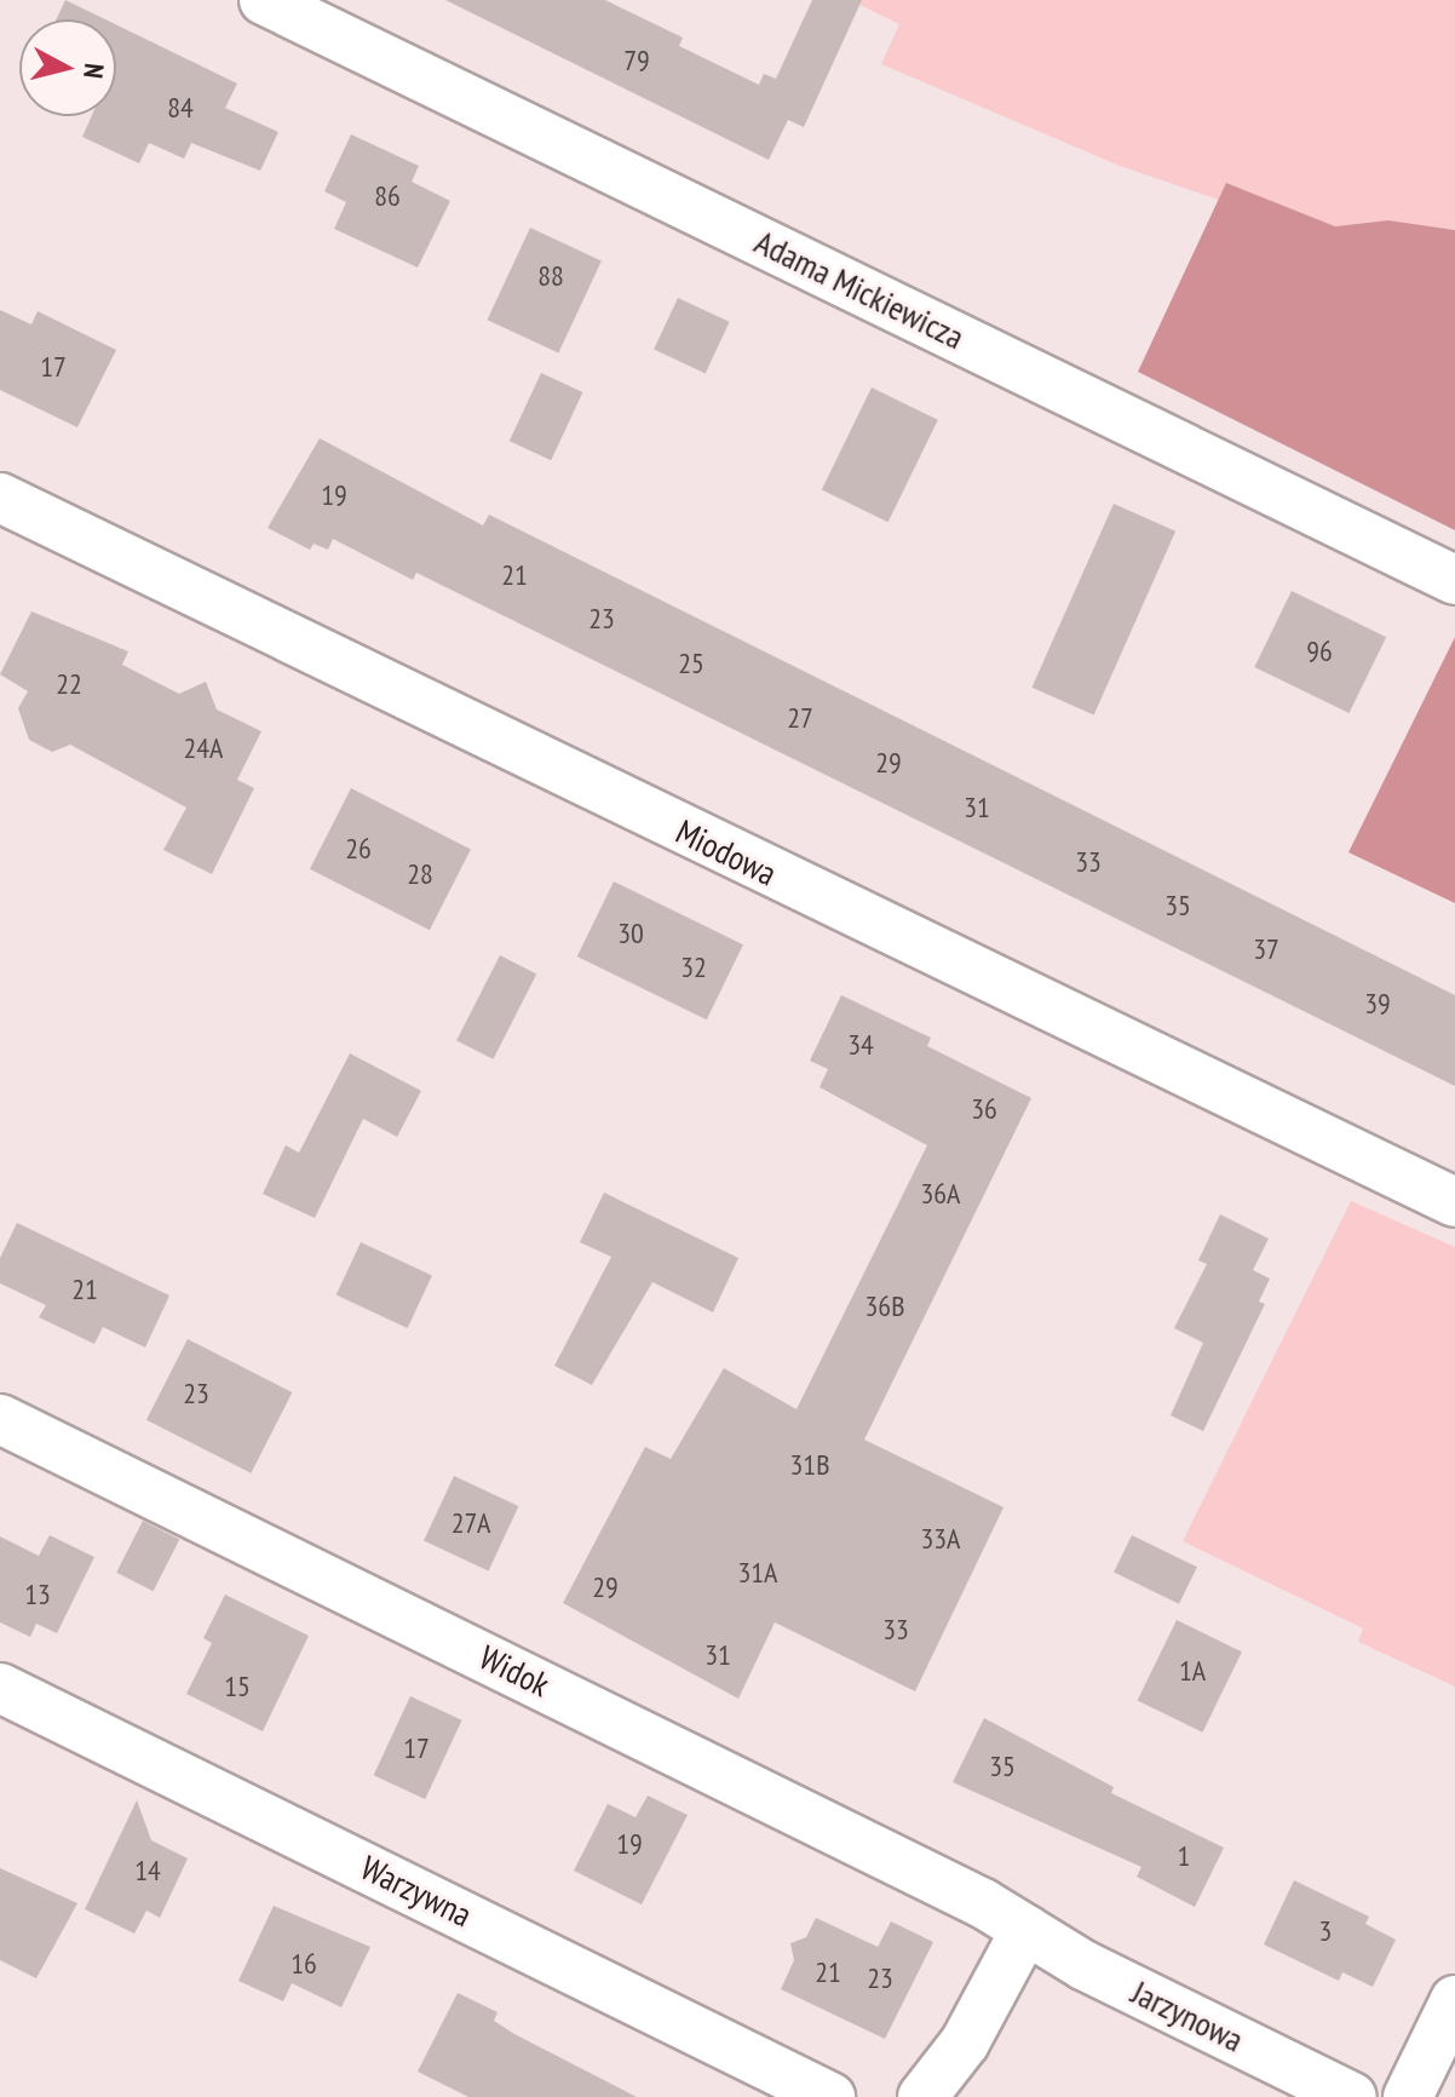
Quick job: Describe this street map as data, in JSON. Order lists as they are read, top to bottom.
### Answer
{
  "streets": {
    "street": [
      "Adama Mickiewicza",
      "Miodowa",
      "Widok",
      "Warzywna",
      "Jarzynowa"
    ]
  },
  "crossings": [
    ["Widok", "Jarzynowa"]
  ],
  "house_numbers": [
    "79",
    "84",
    "86",
    "88",
    "17",
    "19",
    "21",
    "23",
    "96",
    "25",
    "22",
    "27",
    "24A",
    "29",
    "31",
    "26",
    "33",
    "28",
    "35",
    "30",
    "37",
    "32",
    "39",
    "34",
    "36",
    "36A",
    "21",
    "36B",
    "23",
    "31B",
    "27A",
    "33A",
    "31A",
    "29",
    "13",
    "33",
    "31",
    "1A",
    "15",
    "17",
    "35",
    "19",
    "1",
    "14",
    "3",
    "16",
    "21",
    "23"
  ],
  "north": "right"
}
